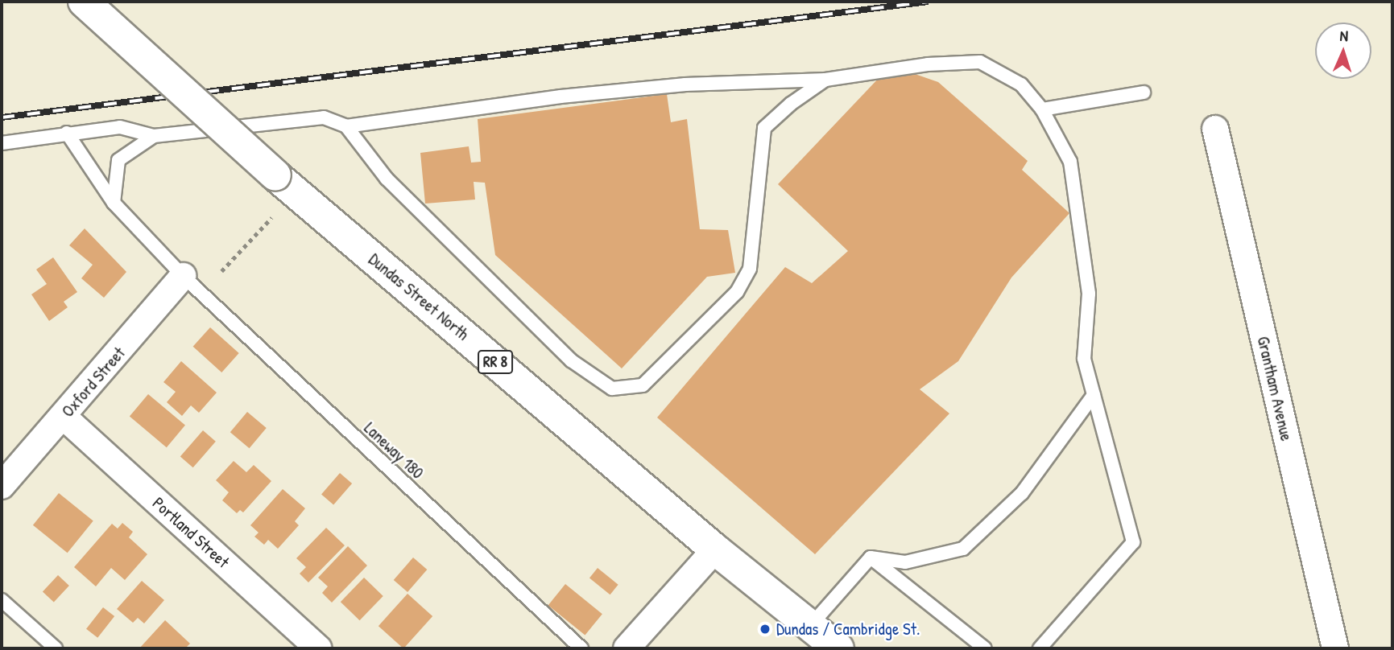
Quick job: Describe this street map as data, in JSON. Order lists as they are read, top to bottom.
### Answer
{
  "streets": {
    "main road": ["Dundas Street North", "RR 8"],
    "street": ["Oxford Street", "Grantham Avenue", "Portland Street"],
    "lane": ["Laneway 180"]
  },
  "crossings": [
    ["Oxford Street", "Laneway 180"],
    ["Oxford Street", "Portland Street"]
  ],
  "places": ["Dundas / Cambridge St."],
  "north": "top"
}
